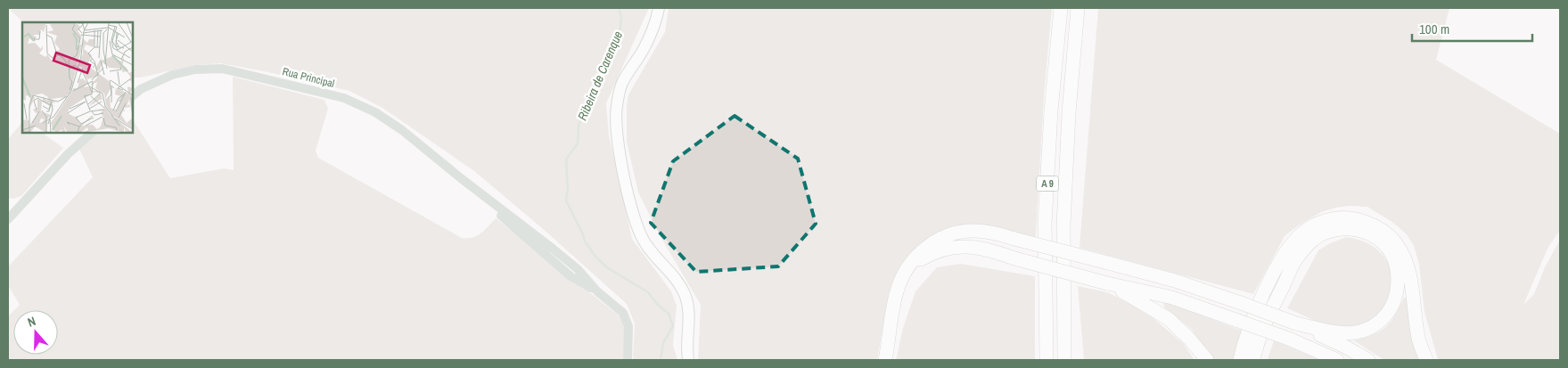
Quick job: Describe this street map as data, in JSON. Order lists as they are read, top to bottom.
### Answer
{
  "streets": {
    "highway": ["A 9"],
    "street": ["Rua Principal"]
  },
  "water": ["Ribeira de Carenque"],
  "scale_bar": "100 m",
  "north": "top"
}
